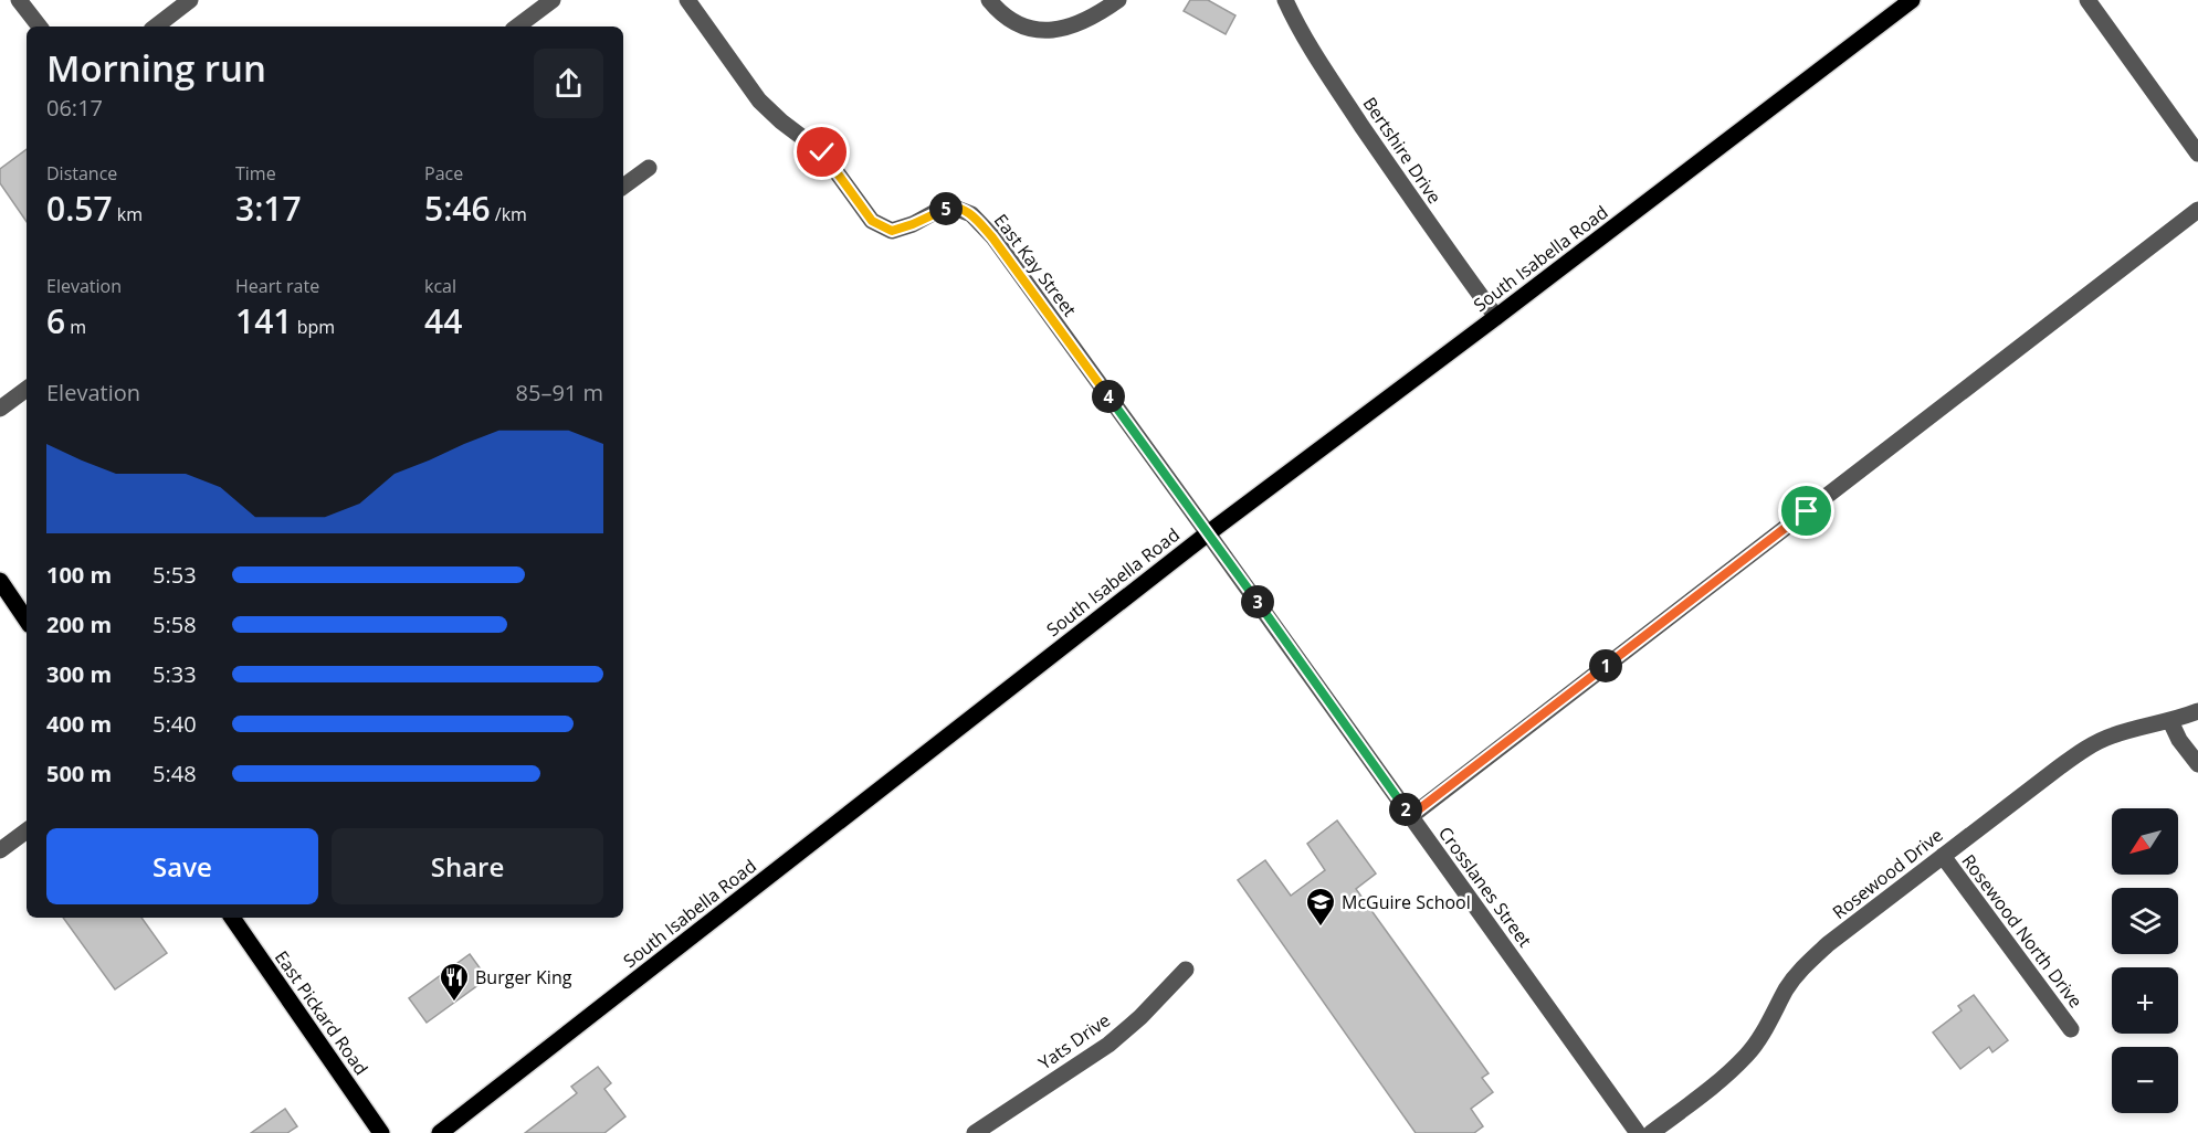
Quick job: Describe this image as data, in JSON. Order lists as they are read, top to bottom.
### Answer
{
  "streets": {
    "main road": ["South Isabella Road", "East Pickard Road"],
    "street": [
      "Bertshire Drive",
      "East Kay Street",
      "Rosewood Drive",
      "Crosslanes Street",
      "Rosewood North Drive",
      "Yats Drive"
    ]
  },
  "crossings": [
    ["Bertshire Drive", "South Isabella Road"],
    ["South Isabella Road", "East Kay Street"],
    ["South Isabella Road", "Crosslanes Street"],
    ["East Kay Street", "Crosslanes Street"],
    ["Rosewood Drive", "Rosewood North Drive"]
  ],
  "places": {
    "school or university": ["McGuire School"],
    "restaurant": ["Burger King"]
  },
  "north": "bottom left",
  "page": {
    "heading": ["Morning run", "06:17"],
    "stats": [
      ["Distance", "0.57 km"],
      ["Time", "3:17"],
      ["Pace", "5:46 /km"],
      ["Elevation", "6 m"],
      ["Heart rate", "141 bpm"],
      ["kcal", "44"]
    ],
    "pins": [
      "5",
      "4",
      "3",
      "1",
      "2"
    ],
    "chart": ["Elevation", "85–91 m"],
    "list": [
      {
        "name": "100 m",
        "note": "5:53"
      },
      {
        "name": "200 m",
        "note": "5:58"
      },
      {
        "name": "300 m",
        "note": "5:33"
      },
      {
        "name": "400 m",
        "note": "5:40"
      },
      {
        "name": "500 m",
        "note": "5:48"
      }
    ],
    "map_buttons": ["+", "−"],
    "buttons": ["Save", "Share"]
  }
}
